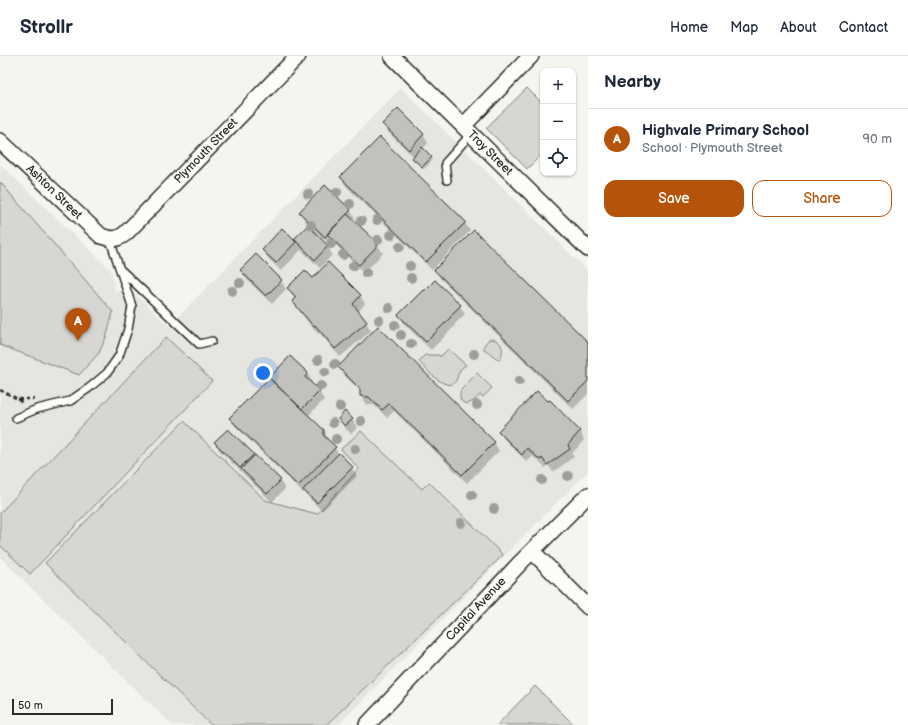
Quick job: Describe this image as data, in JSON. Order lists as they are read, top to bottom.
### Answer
{
  "streets": {
    "street": [
      "Plymouth Street",
      "Troy Street",
      "Ashton Street",
      "Capital Avenue"
    ]
  },
  "crossings": [
    ["Plymouth Street", "Ashton Street"]
  ],
  "scale_bar": "50 m",
  "page": {
    "header": "Strollr",
    "nav": [
      "Home",
      "Map",
      "About",
      "Contact"
    ],
    "heading": "Nearby",
    "map_buttons": ["+", "−"],
    "list": [
      {
        "mark": "A",
        "name": "Highvale Primary School",
        "note": "School · Plymouth Street",
        "value": "90 m"
      }
    ],
    "buttons": ["Save", "Share"],
    "pins": "A",
    "scale": "50 m"
  }
}
